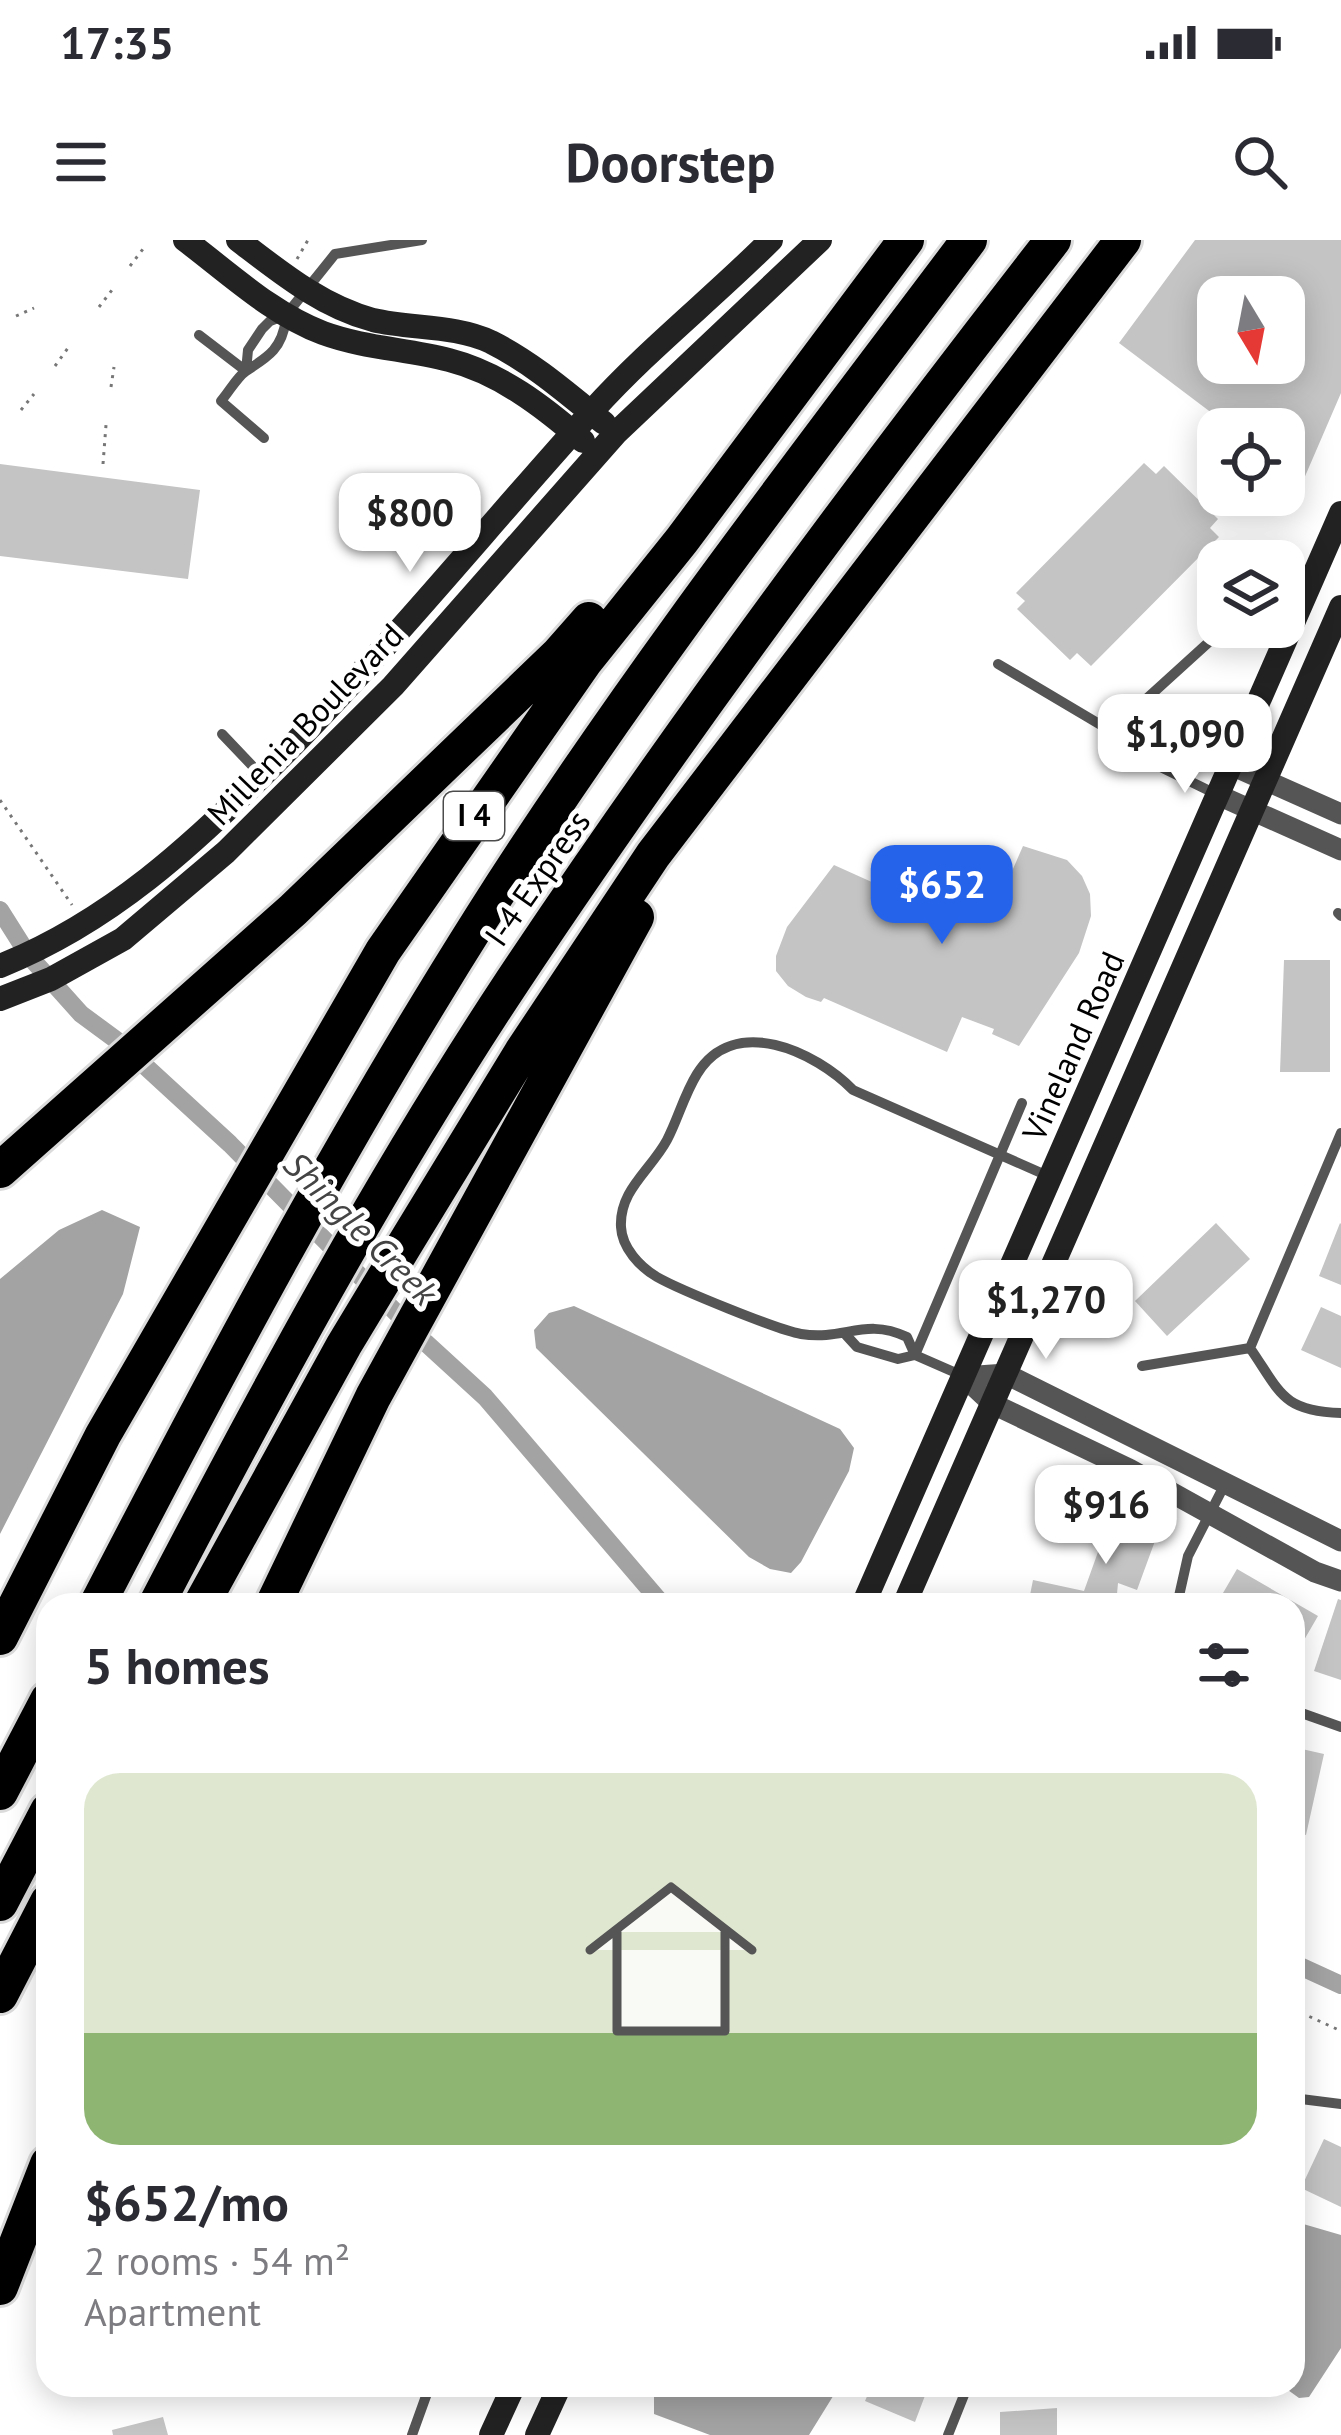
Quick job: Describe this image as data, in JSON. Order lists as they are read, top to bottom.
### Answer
{
  "streets": {
    "highway": ["I 4", "I-4 Express"],
    "street": ["Millenia Boulevard", "Vineland Road"]
  },
  "water": ["Shingle Creek"],
  "north": "bottom",
  "page": {
    "status": "17:35",
    "header": "Doorstep",
    "price": [
      "$800",
      "$1,090",
      "$652",
      "$1,270",
      "$916"
    ],
    "heading": "5 homes",
    "list": [
      {
        "name": "$652/mo",
        "note": "2 rooms · 54 m² · Apartment"
      }
    ]
  }
}
